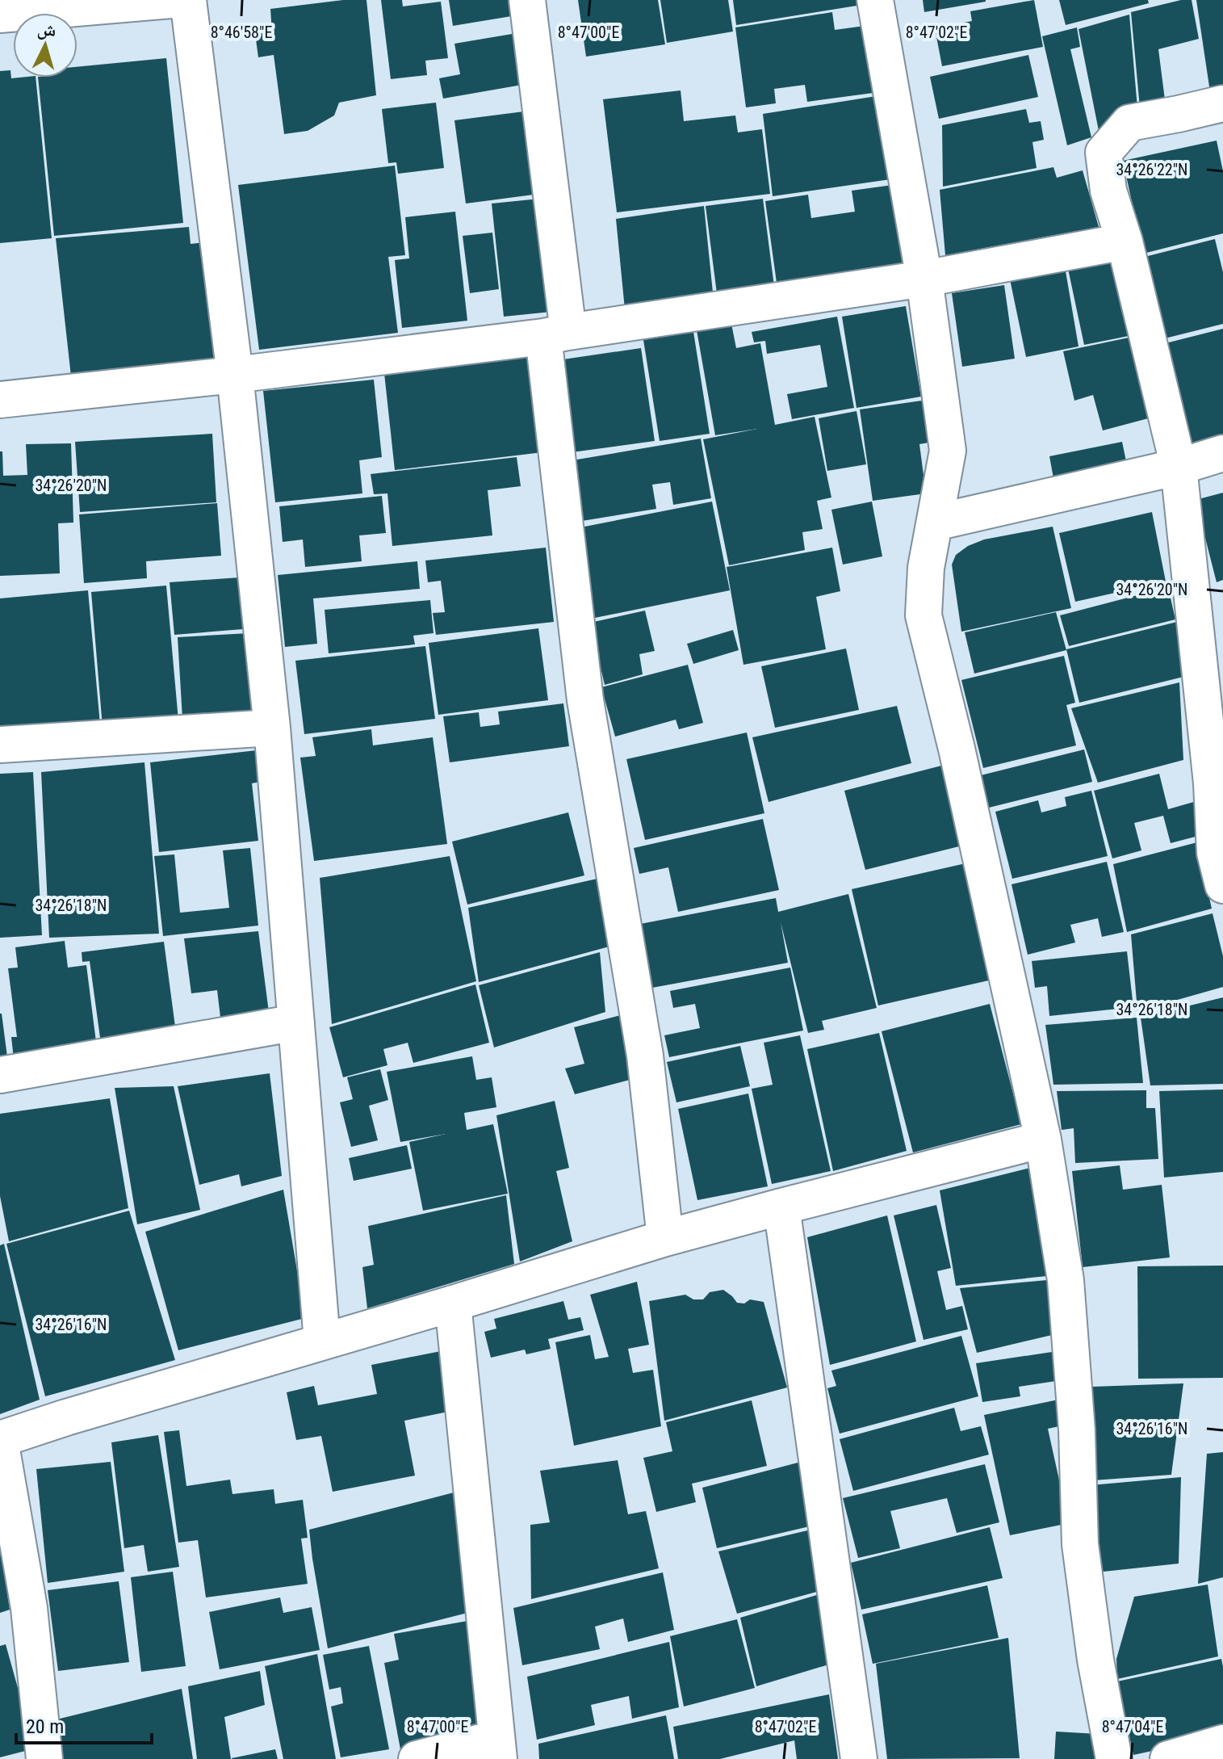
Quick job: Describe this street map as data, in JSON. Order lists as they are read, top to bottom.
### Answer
{
  "scale_bar": "20 m",
  "north": "top",
  "coordinates": [
    "8°46'58\"E",
    "8°47'00\"E",
    "8°47'02\"E",
    "34°26'22\"N",
    "34°26'20\"N",
    "34°26'18\"N",
    "34°26'16\"N",
    "8°47'04\"E"
  ]
}
